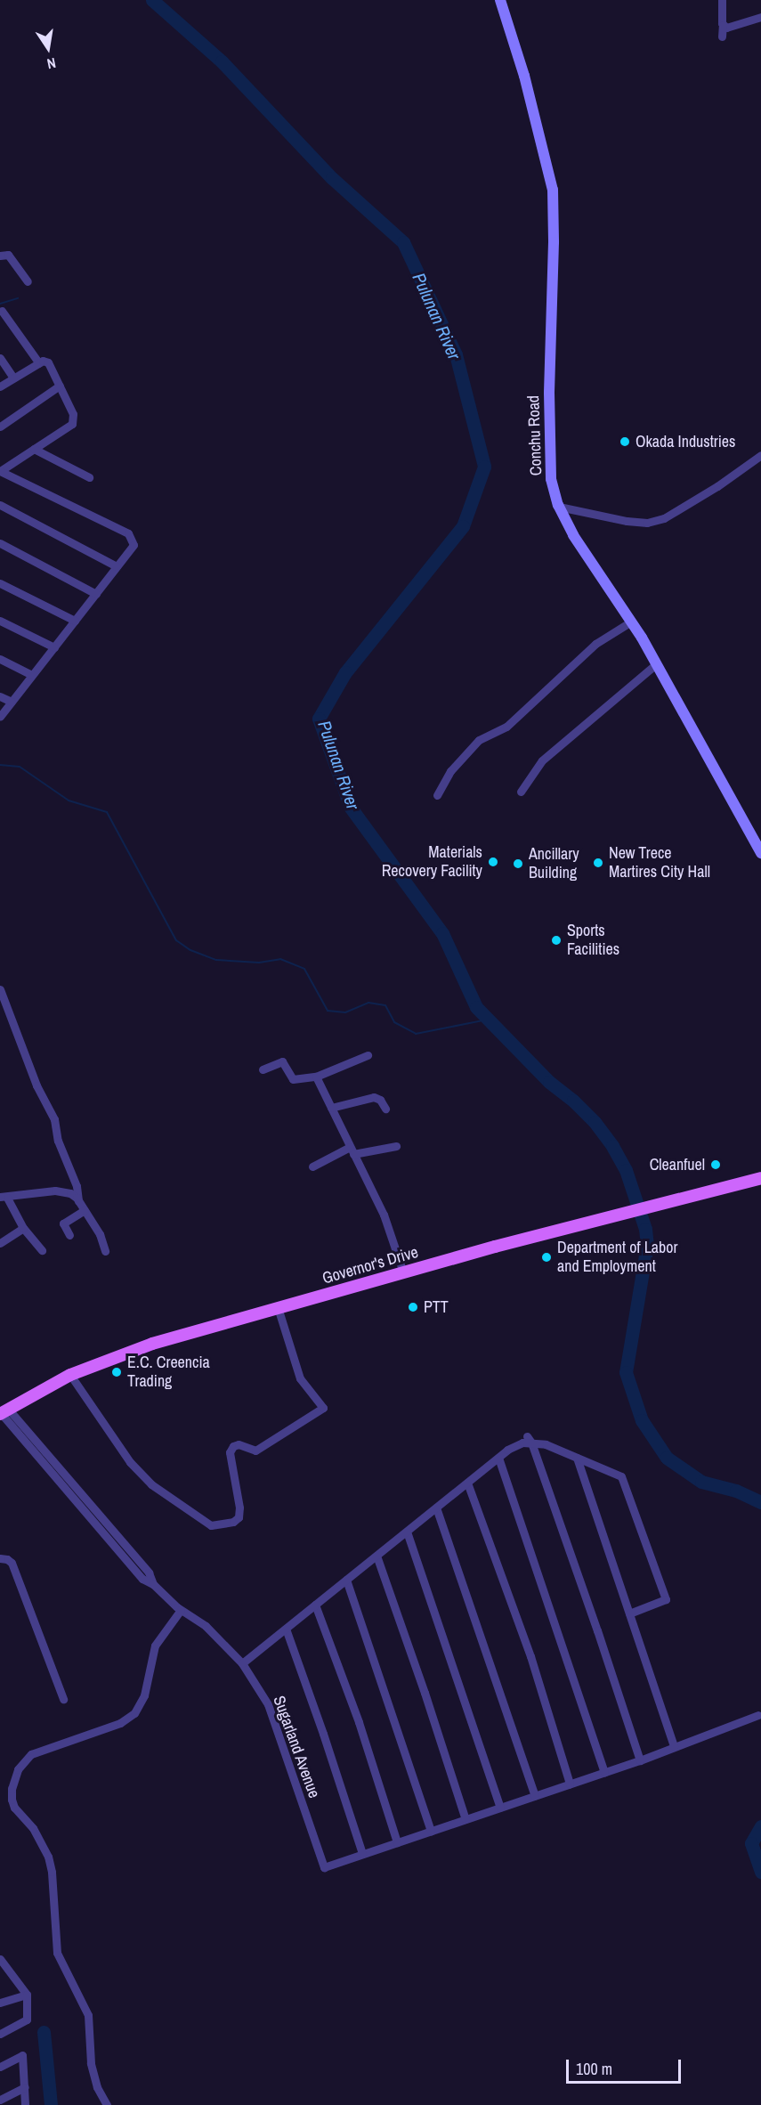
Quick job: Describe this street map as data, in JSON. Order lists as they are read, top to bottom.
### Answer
{
  "streets": {
    "main road": ["Conchu Road", "Governor's Drive"],
    "street": ["Sugarland Avenue"]
  },
  "crossings": [
    ["Governor's Drive", "Sugarland Avenue"]
  ],
  "water": ["Pulunan River"],
  "places": [
    "Okada Industries",
    "Materials Recovery Facility",
    "New Trece Martires City Hall",
    "Ancillary Building",
    "Sports Facilities",
    "Cleanfuel",
    "Department of Labor and Employment",
    "PTT",
    "E.C. Creencia Trading"
  ],
  "scale_bar": "100 m",
  "north": "bottom"
}
